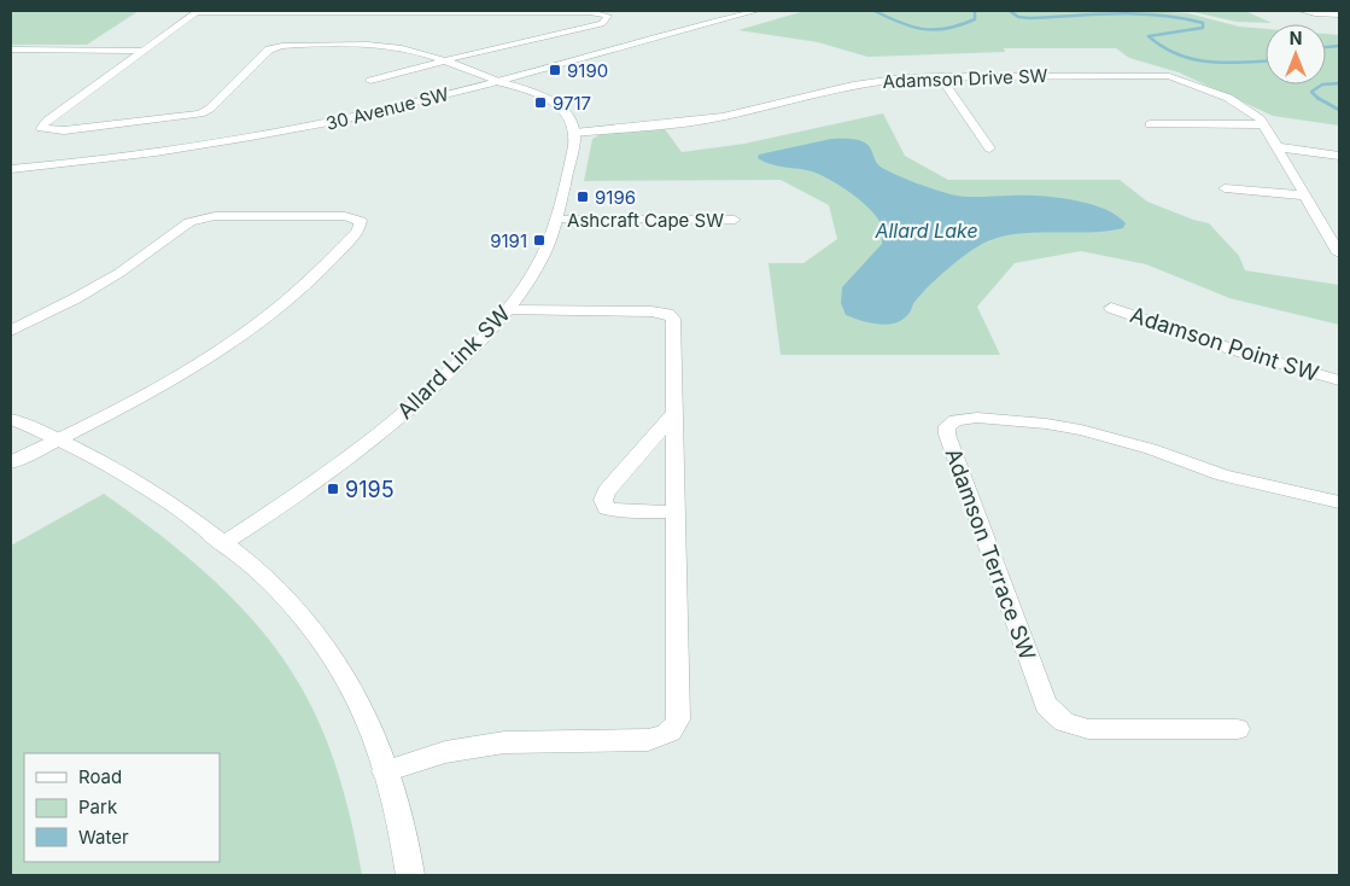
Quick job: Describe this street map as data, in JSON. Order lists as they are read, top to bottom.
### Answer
{
  "streets": {
    "street": [
      "Adamson Drive SW",
      "30 Avenue SW",
      "Ashcraft Cape SW",
      "Adamson Point SW",
      "Allard Link SW",
      "Adamson Terrace SW"
    ]
  },
  "crossings": [
    ["Adamson Drive SW", "Allard Link SW"],
    ["Ashcraft Cape SW", "Allard Link SW"]
  ],
  "water": ["Allard Lake"],
  "places": {
    "transit": [
      "9190",
      "9717",
      "9196",
      "9191",
      "9195"
    ]
  },
  "legend": ["Road", "Park", "Water"],
  "north": "top"
}
